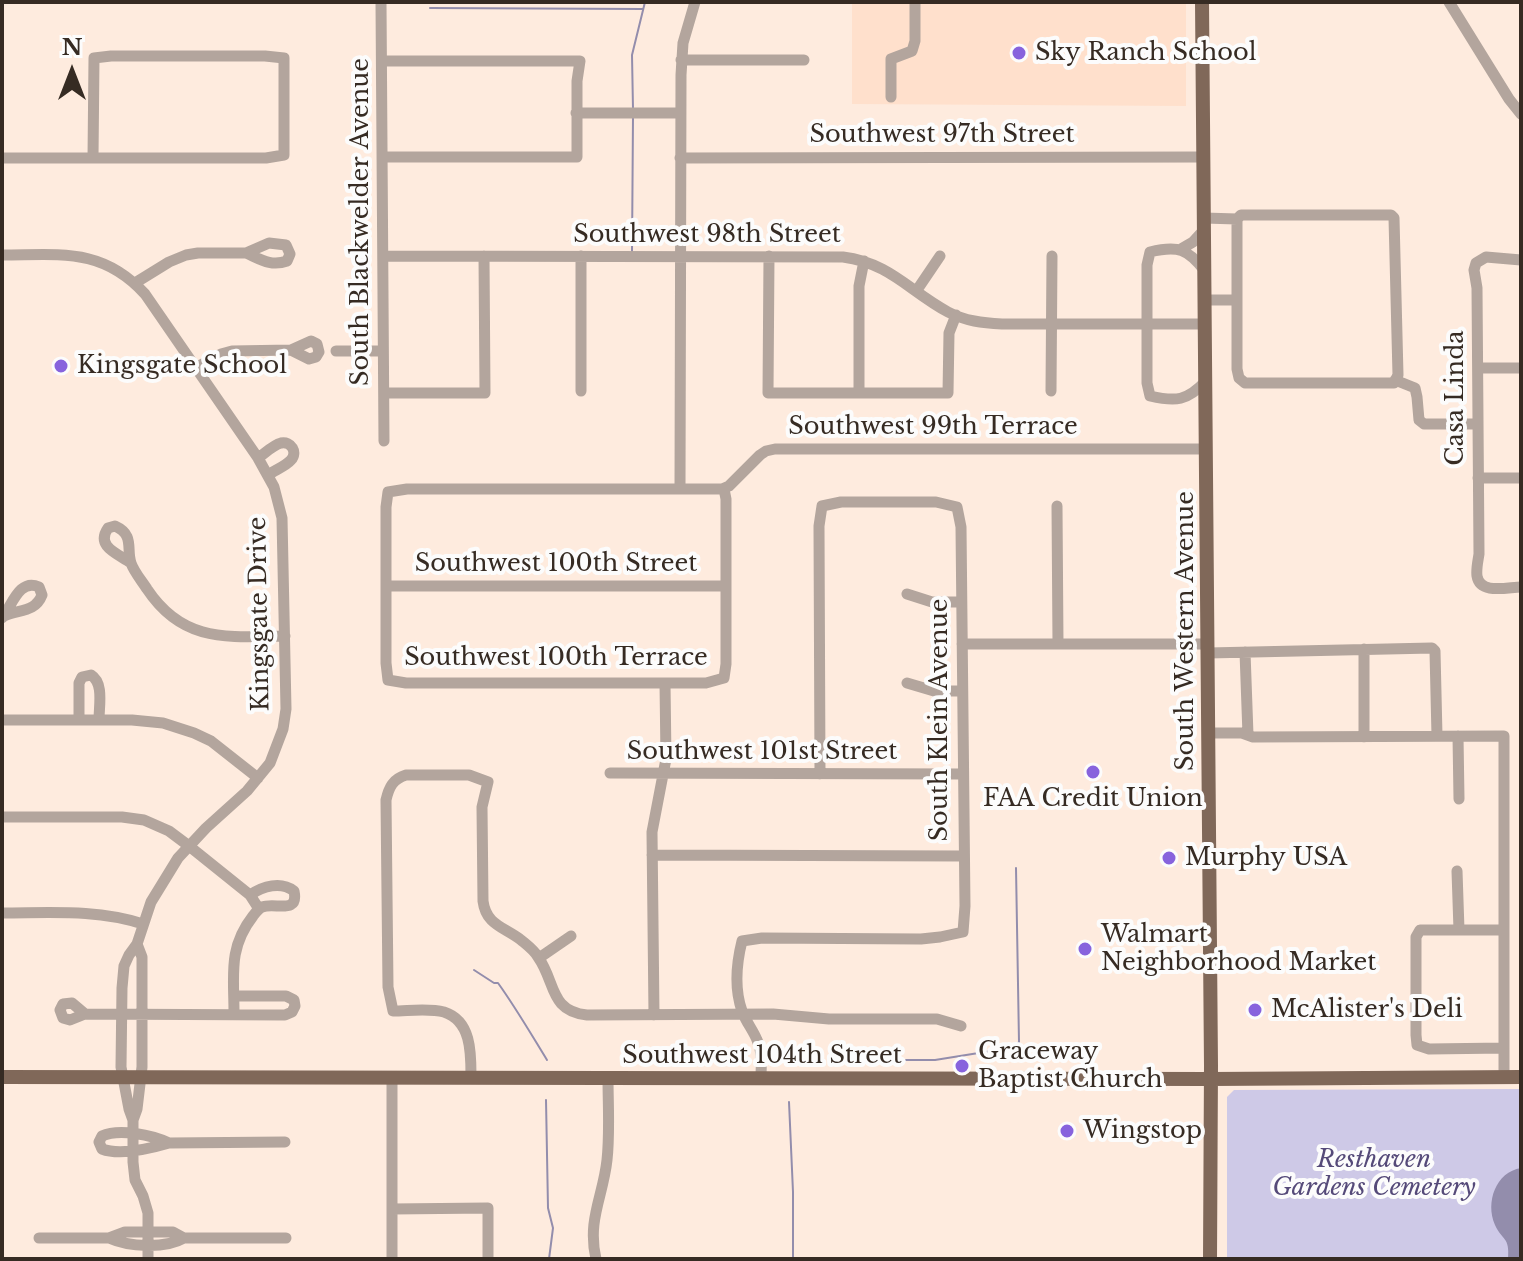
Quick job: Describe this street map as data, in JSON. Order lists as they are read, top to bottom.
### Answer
{
  "streets": {
    "main road": ["South Western Avenue", "Southwest 104th Street"],
    "street": [
      "Southwest 97th Street",
      "South Blackwelder Avenue",
      "Southwest 98th Street",
      "Casa Linda",
      "Southwest 99th Terrace",
      "Southwest 100th Street",
      "Kingsgate Drive",
      "Southwest 100th Terrace",
      "South Klein Avenue",
      "Southwest 101st Street"
    ]
  },
  "crossings": [
    ["Southwest 97th Street", "South Western Avenue"],
    ["South Blackwelder Avenue", "Southwest 98th Street"],
    ["Southwest 98th Street", "South Western Avenue"],
    ["Southwest 99th Terrace", "South Western Avenue"],
    ["Southwest 100th Street", "Southwest 100th Terrace"],
    ["Kingsgate Drive", "Southwest 104th Street"],
    ["South Western Avenue", "Southwest 104th Street"],
    ["South Klein Avenue", "Southwest 101st Street"]
  ],
  "parks": ["Resthaven Gardens Cemetery"],
  "places": [
    "Sky Ranch School",
    "Kingsgate School",
    "FAA Credit Union",
    "Murphy USA",
    "Walmart Neighborhood Market",
    "McAlister's Deli",
    "Graceway Baptist Church",
    "Wingstop"
  ],
  "north": "top"
}
